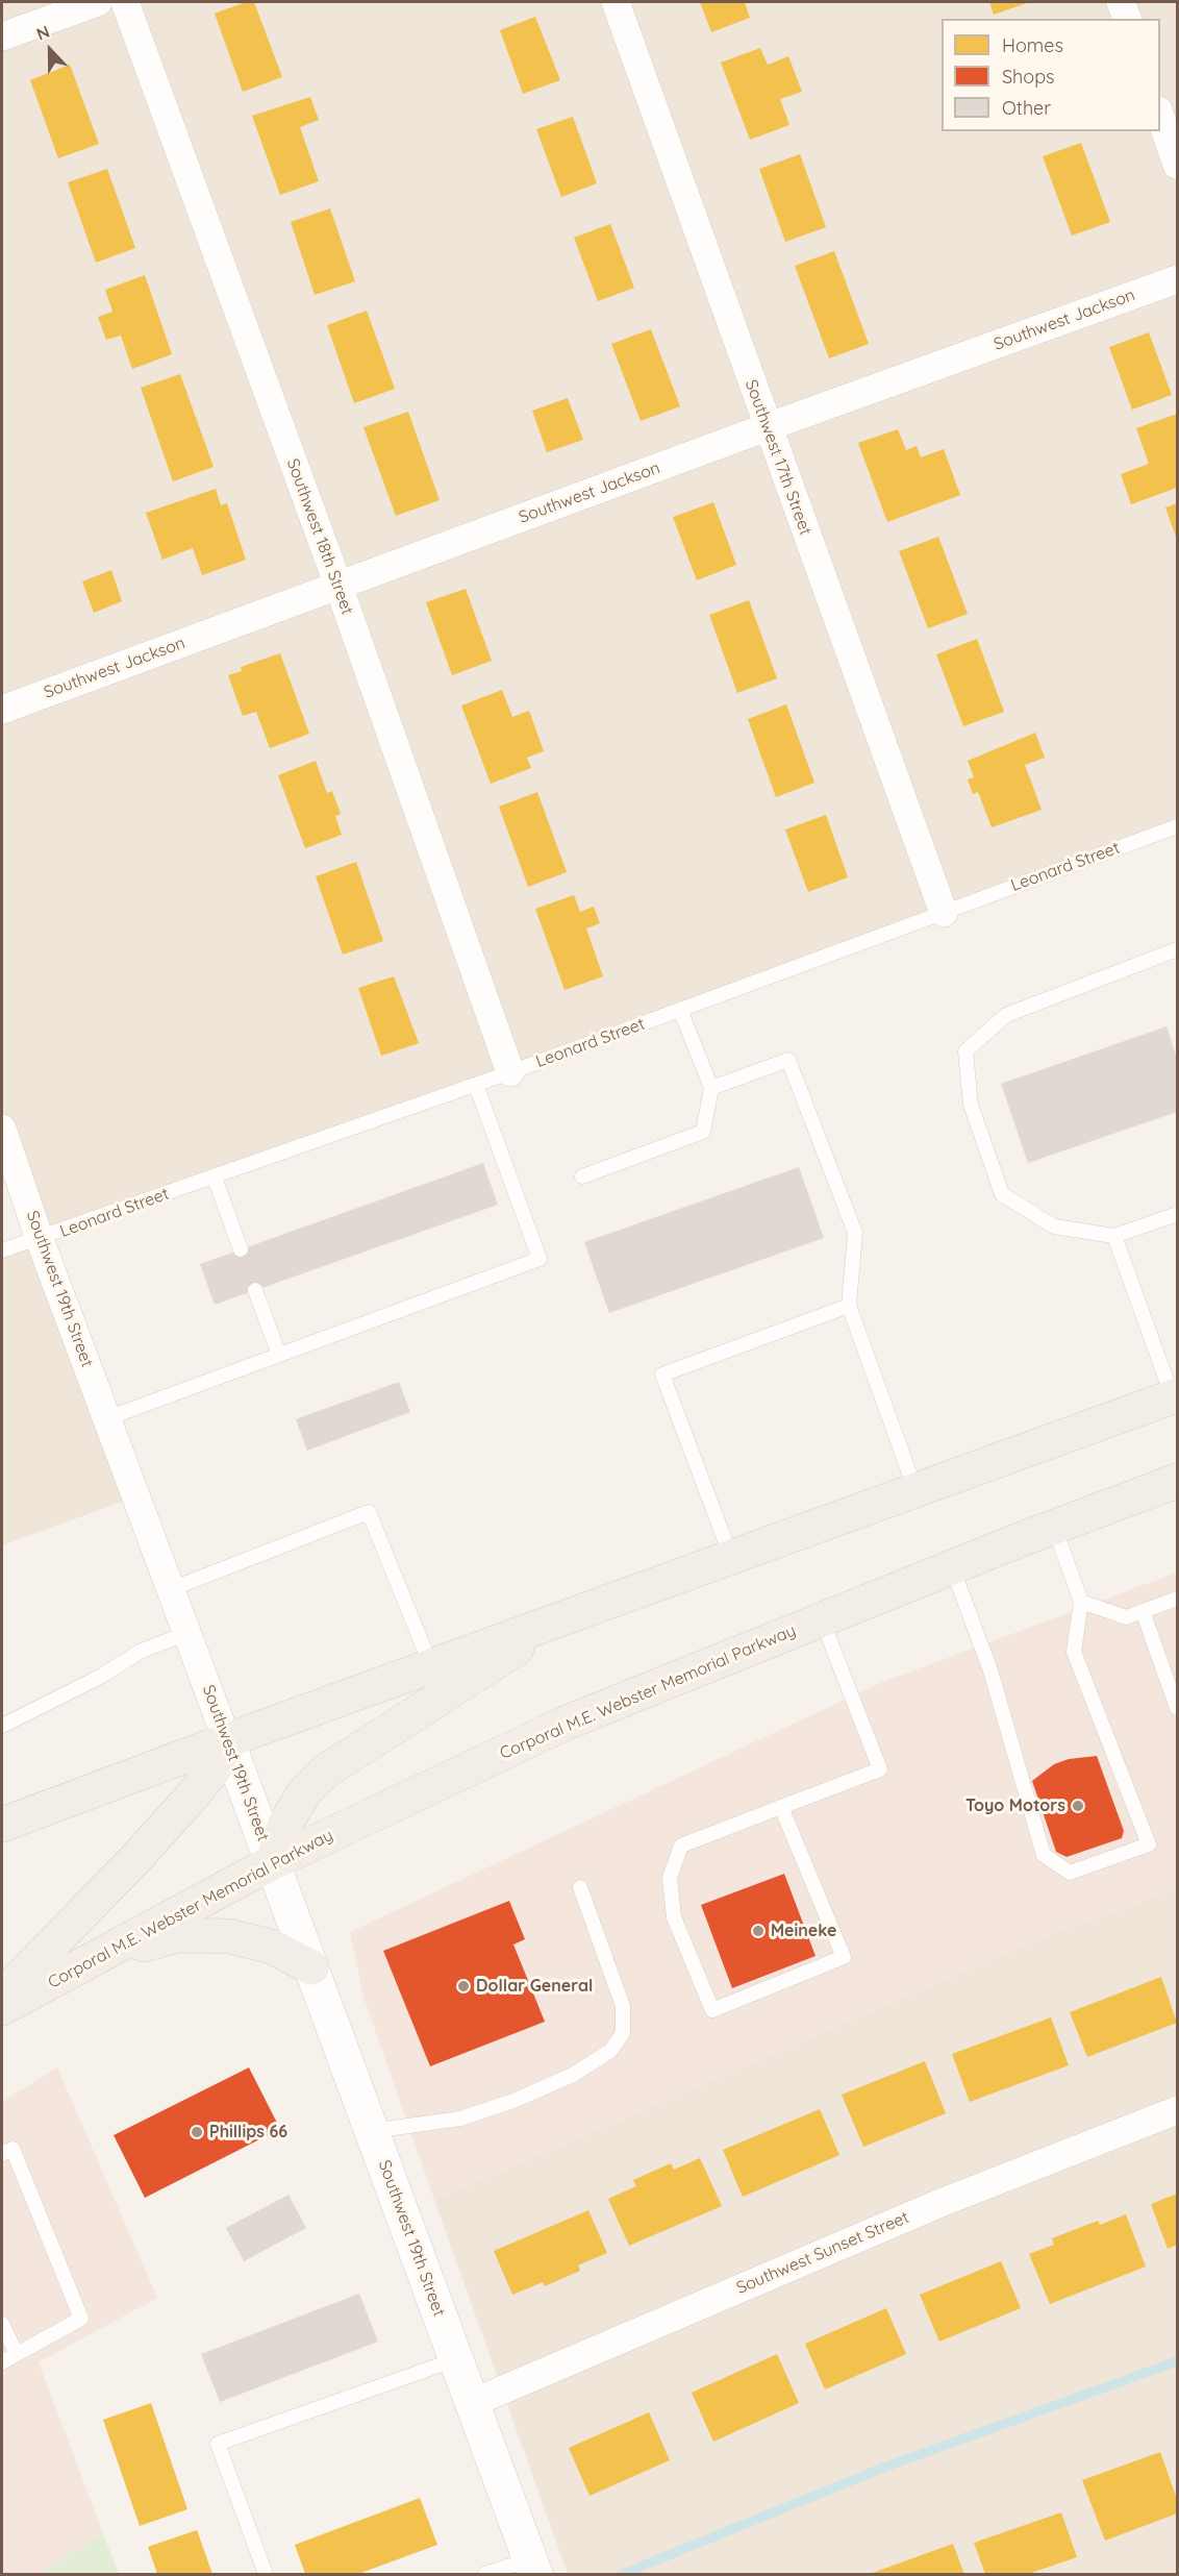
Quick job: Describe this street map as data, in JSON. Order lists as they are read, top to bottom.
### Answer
{
  "streets": {
    "main road": ["Corporal M.E. Webster Memorial Parkway"],
    "street": [
      "Southwest Jackson",
      "Southwest 17th Street",
      "Southwest 18th Street",
      "Southwest 19th Street",
      "Southwest Sunset Street"
    ],
    "lane": ["Leonard Street"]
  },
  "crossings": [
    ["Southwest Jackson", "Southwest 17th Street"],
    ["Southwest Jackson", "Southwest 18th Street"],
    ["Southwest 17th Street", "Leonard Street"],
    ["Southwest 18th Street", "Leonard Street"],
    ["Leonard Street", "Southwest 19th Street"],
    ["Southwest 19th Street", "Corporal M.E. Webster Memorial Parkway"],
    ["Southwest 19th Street", "Southwest Sunset Street"]
  ],
  "places": [
    "Toyo Motors",
    "Meineke",
    "Dollar General",
    "Phillips 66"
  ],
  "legend": ["Homes", "Shops", "Other"],
  "north": "top"
}
